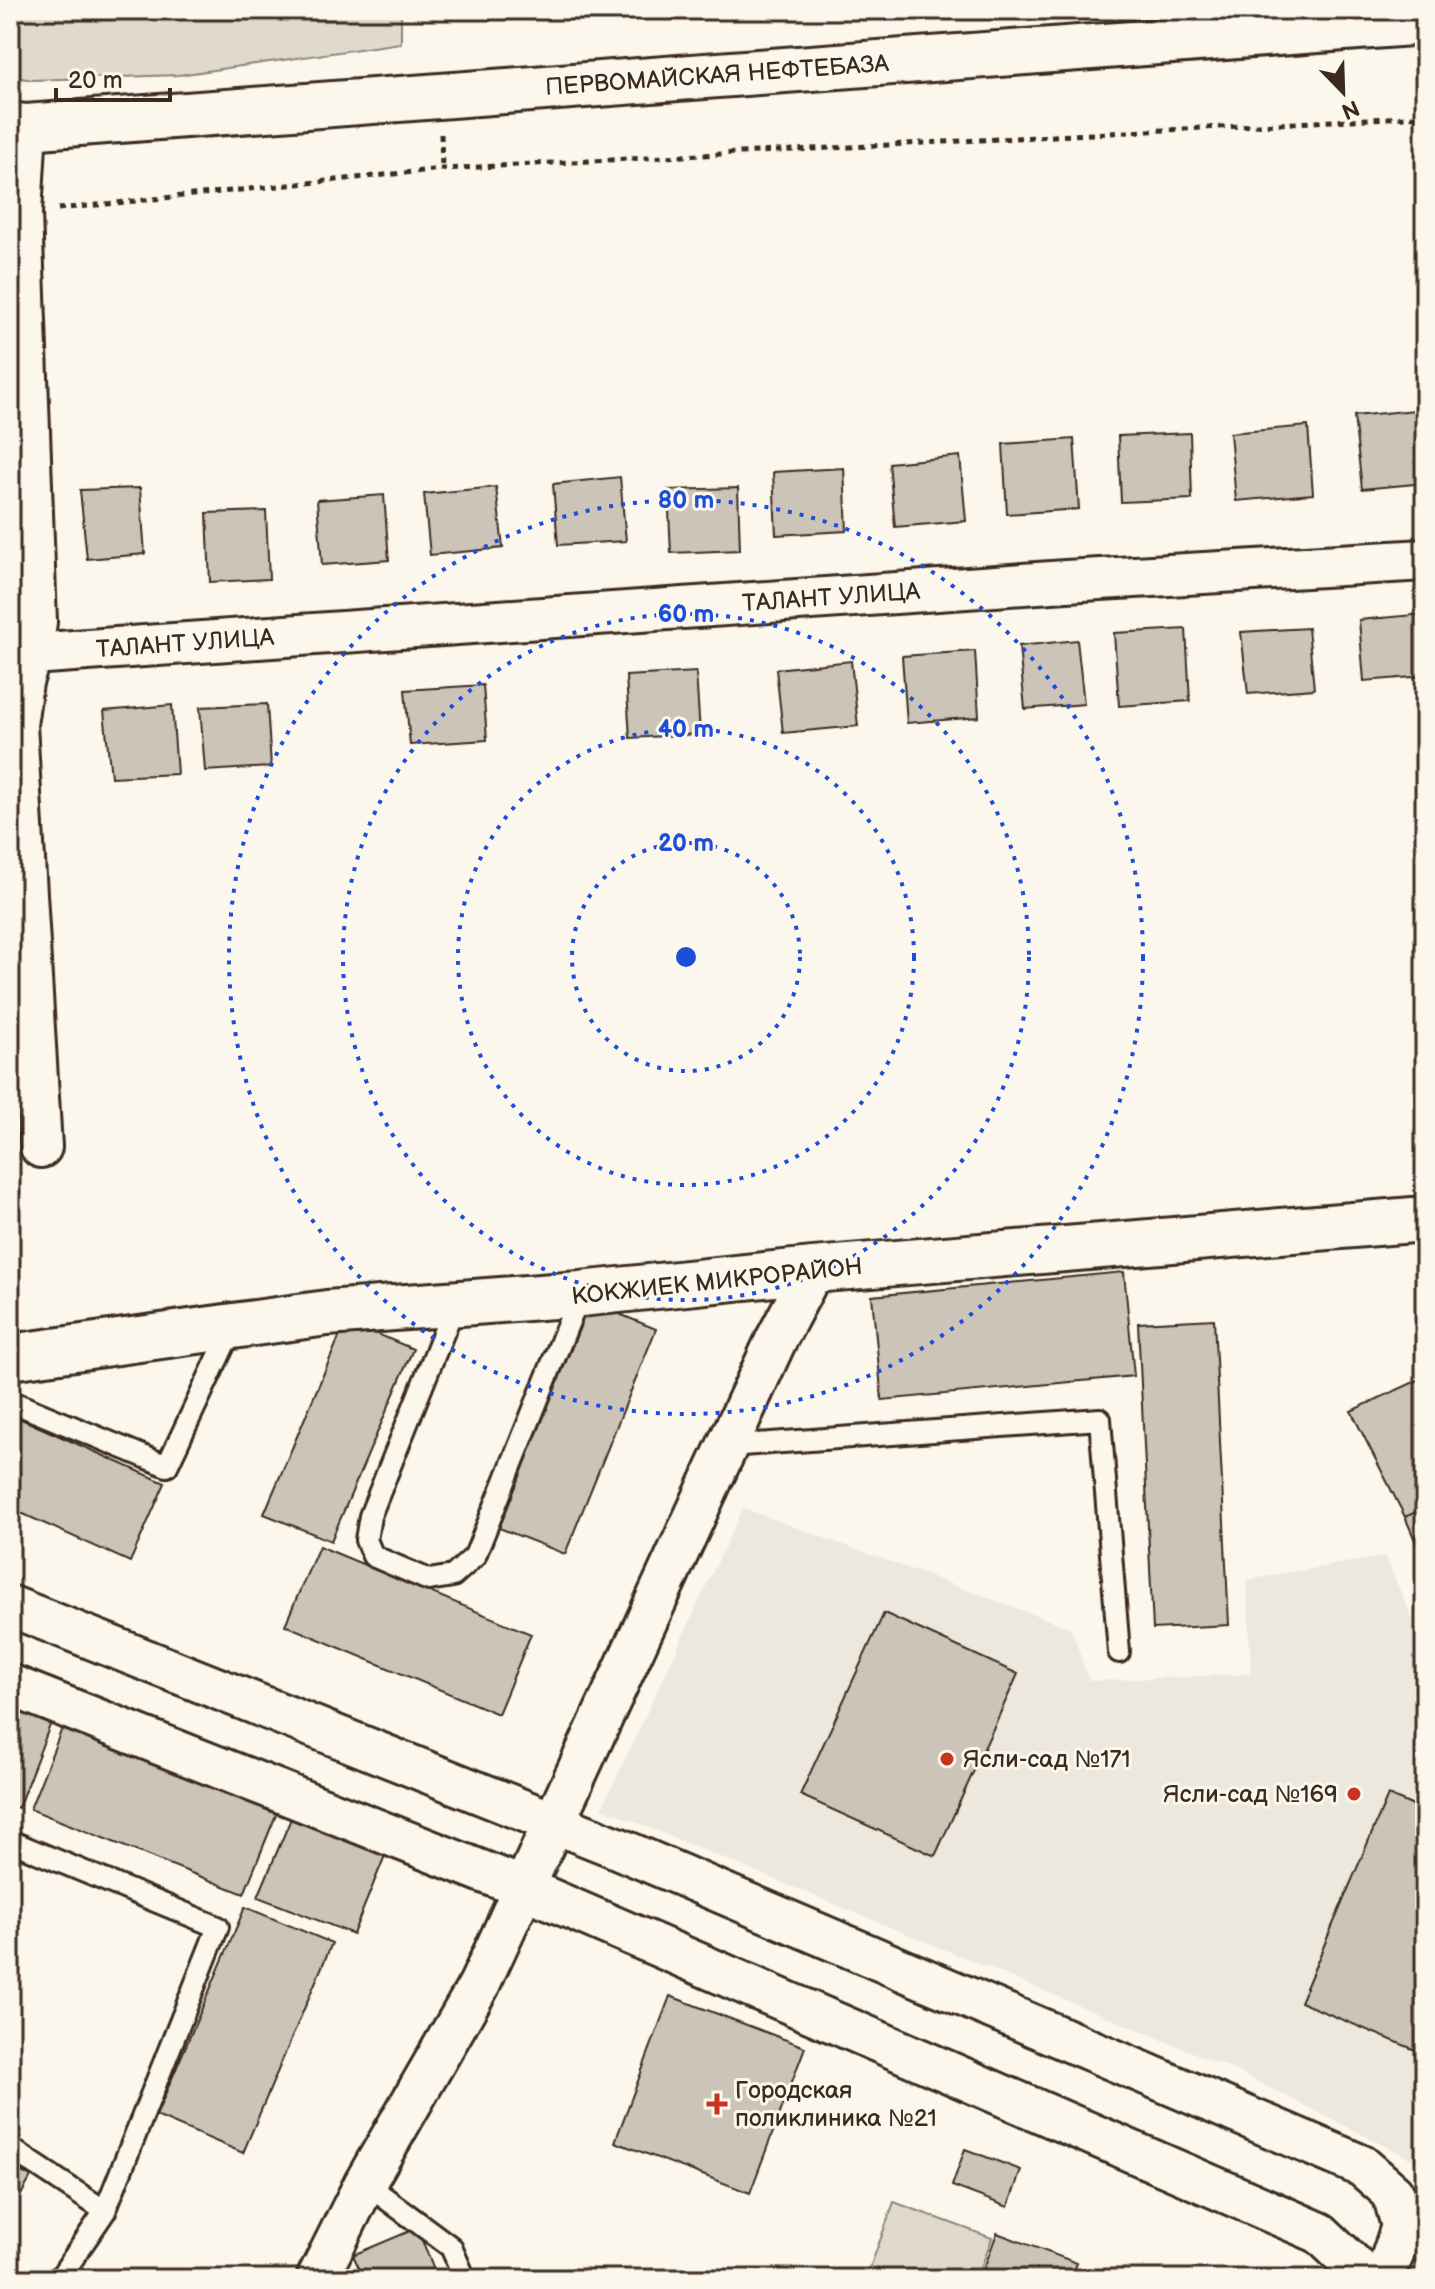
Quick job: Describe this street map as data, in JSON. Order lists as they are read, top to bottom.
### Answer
{
  "streets": {
    "street": ["ПЕРВОМАЙСКАЯ НЕФТЕБАЗА", "ТАЛАНТ УЛИЦА", "КОКЖИЕК МИКРОРАЙОН"]
  },
  "places": {
    "other": ["Ясли-сад №171", "Ясли-сад №169"],
    "health": ["Городская поликлиника №21"]
  },
  "scale_bar": "20 m",
  "north": "bottom right",
  "rings": [
    "80 m",
    "60 m",
    "40 m",
    "20 m"
  ]
}
